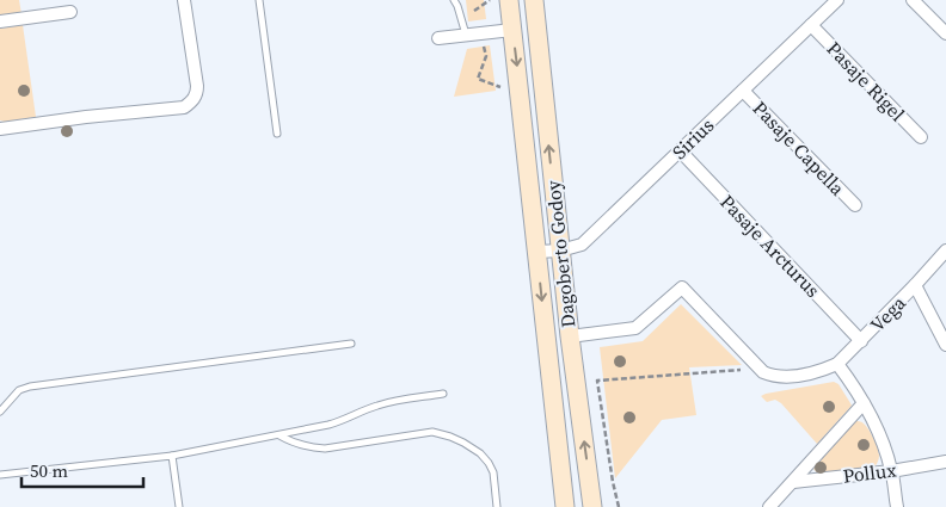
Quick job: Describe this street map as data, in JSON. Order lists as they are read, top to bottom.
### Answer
{
  "streets": {
    "main road": ["Dagoberto Godoy"],
    "street": [
      "Pasaje Rigel",
      "Sirius",
      "Pasaje Capella",
      "Pasaje Arcturus",
      "Vega",
      "Pollux"
    ]
  },
  "crossings": [
    ["Pasaje Rigel", "Sirius"],
    ["Sirius", "Pasaje Capella"],
    ["Sirius", "Pasaje Arcturus"],
    ["Sirius", "Dagoberto Godoy"],
    ["Pasaje Arcturus", "Vega"]
  ],
  "scale_bar": "50 m"
}
